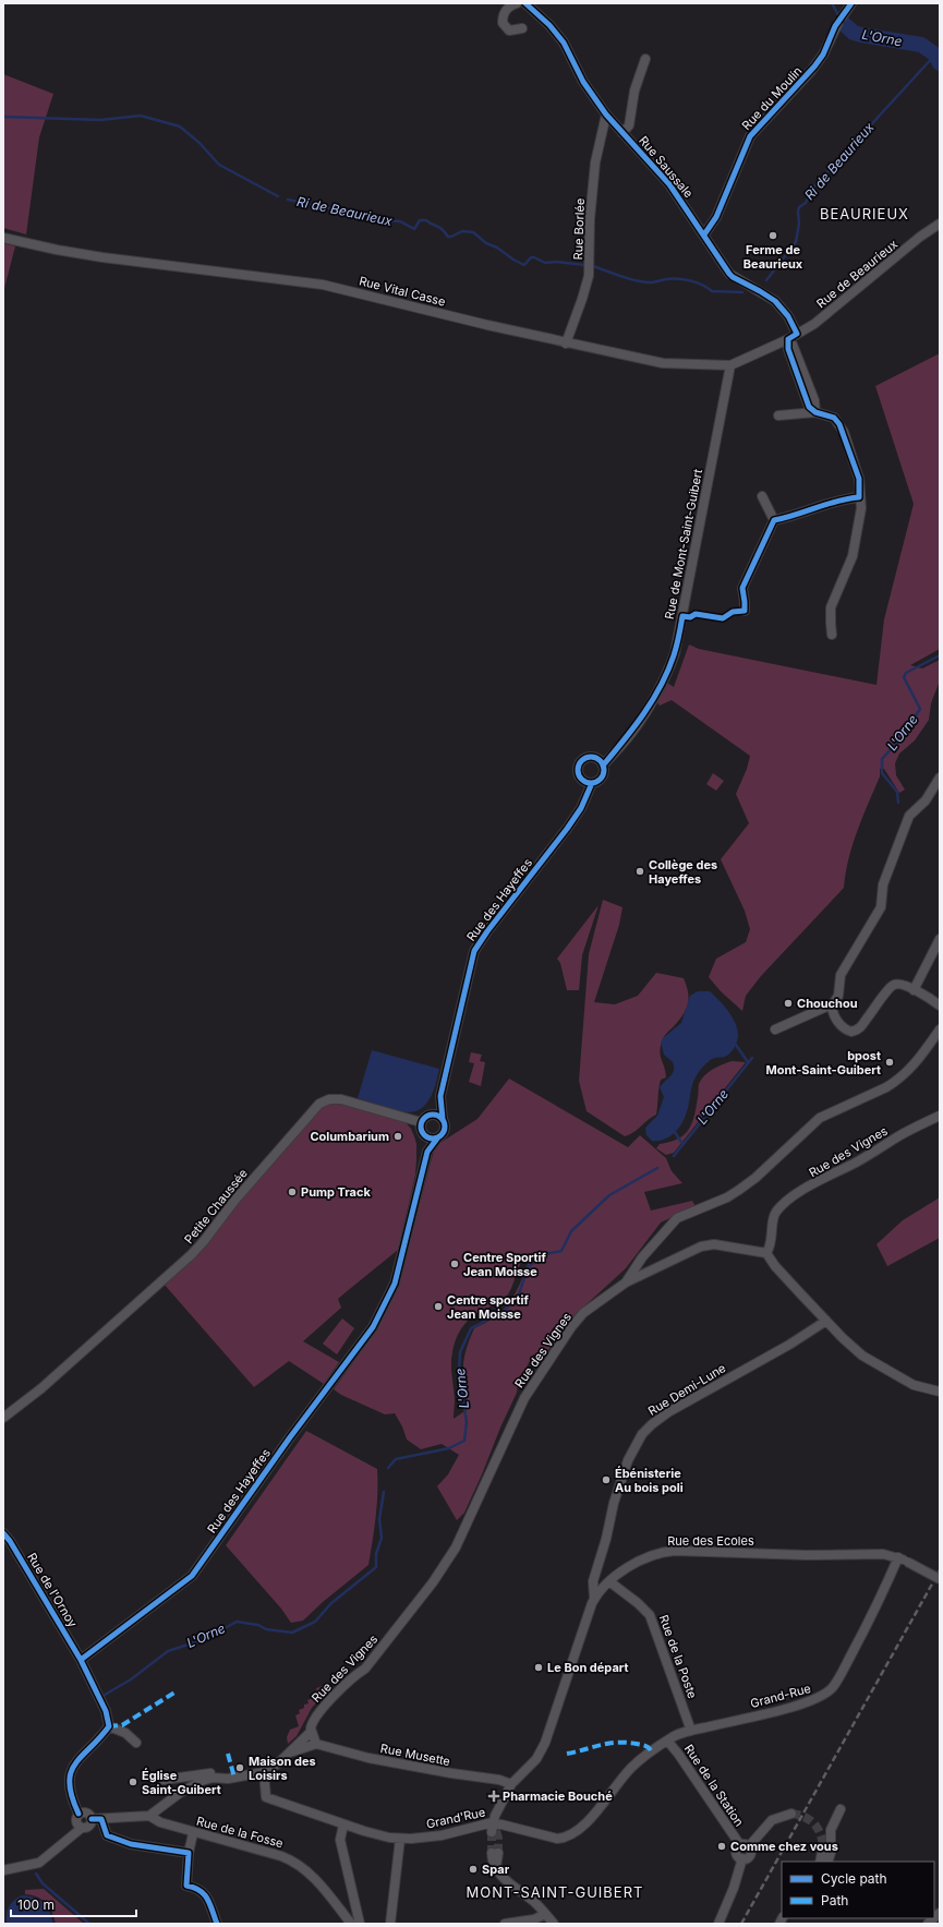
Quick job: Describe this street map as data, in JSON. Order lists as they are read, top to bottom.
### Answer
{
  "streets": {
    "street": [
      "Rue du Moulin",
      "Rue Saussale",
      "Rue Borlée",
      "Rue de Beaurieux",
      "Rue Vital Casse",
      "Rue de Mont-Saint-Guibert",
      "Rue des Hayeffes",
      "Rue des Vignes",
      "Petite Chaussée",
      "Rue Demi-Lune",
      "Rue des Ecoles",
      "Rue de l'Ornoy",
      "Rue de la Poste",
      "Grand-Rue",
      "Rue Musette",
      "Rue de la Station",
      "Grand'Rue",
      "Rue de la Fosse"
    ]
  },
  "crossings": [
    ["Rue du Moulin", "Rue Saussale"],
    ["Rue Saussale", "Rue Borlée"],
    ["Rue Saussale", "Rue de Beaurieux"],
    ["Rue Borlée", "Rue Vital Casse"],
    ["Rue de Beaurieux", "Rue Vital Casse"],
    ["Rue Vital Casse", "Rue de Mont-Saint-Guibert"],
    ["Rue des Hayeffes", "Petite Chaussée"],
    ["Rue des Hayeffes", "Rue de l'Ornoy"],
    ["Rue Demi-Lune", "Rue des Ecoles"],
    ["Rue des Ecoles", "Rue de la Poste"],
    ["Rue des Ecoles", "Grand-Rue"],
    ["Rue des Ecoles", "Rue Musette"],
    ["Rue de la Poste", "Grand-Rue"],
    ["Grand-Rue", "Rue de la Station"],
    ["Grand-Rue", "Grand'Rue"],
    ["Rue de la Station", "Grand'Rue"]
  ],
  "districts": ["BEAURIEUX", "MONT-SAINT-GUIBERT"],
  "water": ["L'Orne", "Ri de Beaurieux"],
  "places": {
    "other": [
      "Ferme de Beaurieux",
      "Collège des Hayeffes",
      "Chouchou",
      "bpost Mont-Saint-Guibert",
      "Columbarium",
      "Pump Track",
      "Centre Sportif Jean Moisse",
      "Centre sportif Jean Moisse",
      "Ébénisterie Au bois poli",
      "Le Bon départ",
      "Maison des Loisirs",
      "Église Saint-Guibert",
      "Comme chez vous",
      "Spar"
    ],
    "health": ["Pharmacie Bouché"]
  },
  "legend": ["Cycle path", "Path"],
  "scale_bar": "100 m"
}
